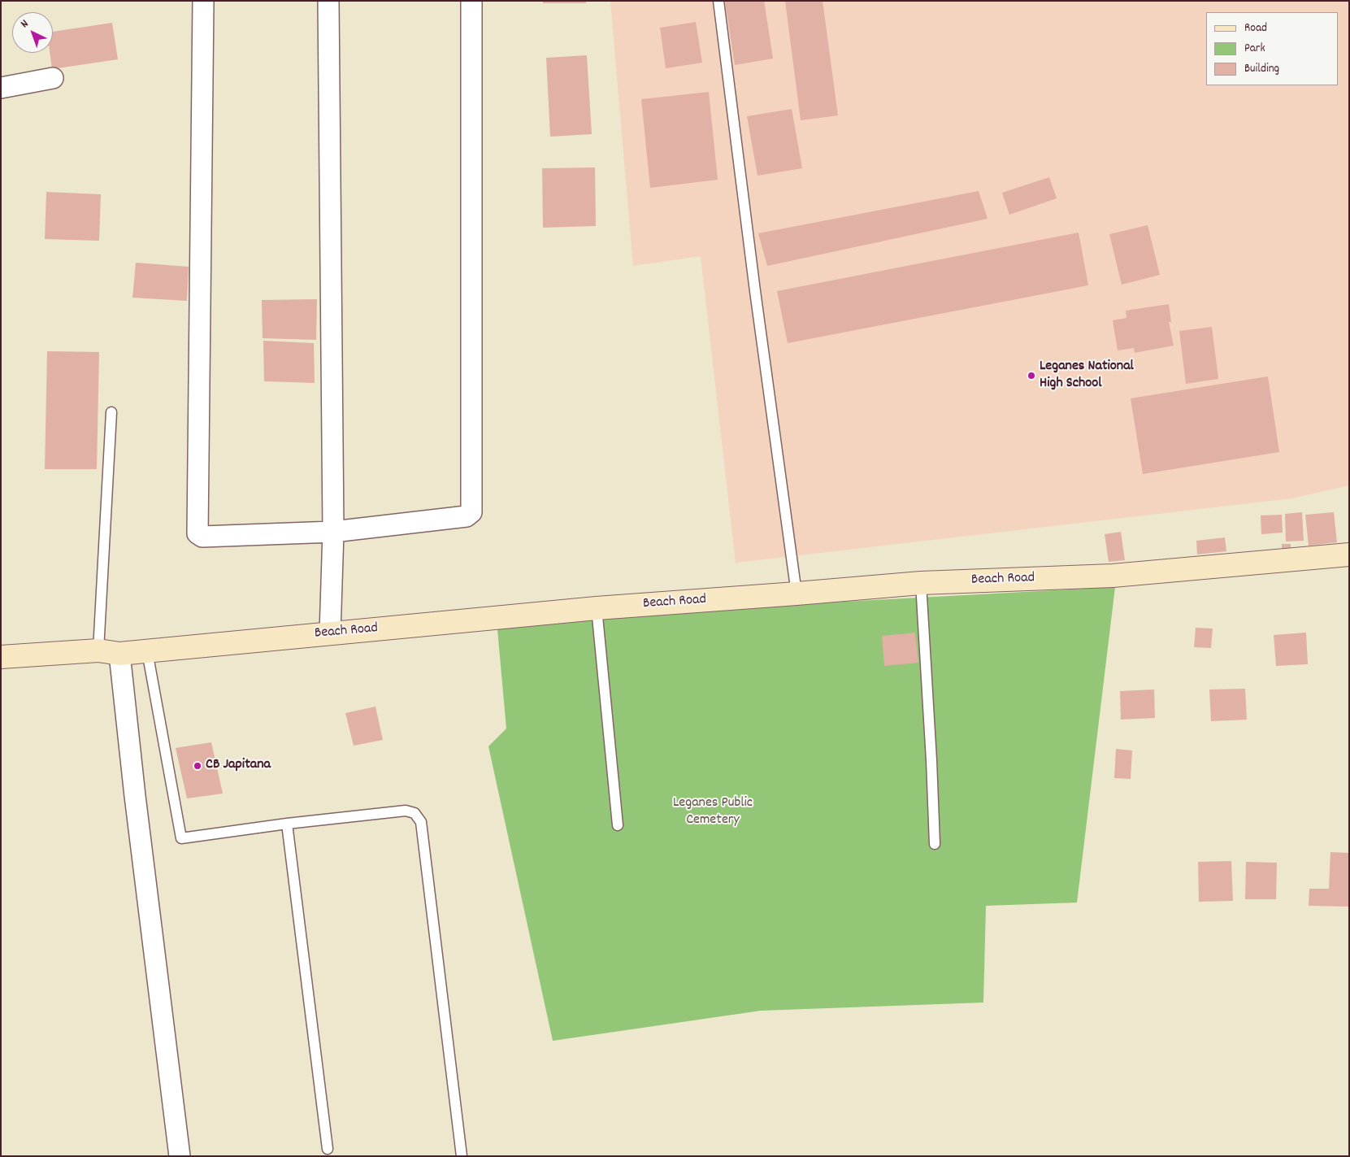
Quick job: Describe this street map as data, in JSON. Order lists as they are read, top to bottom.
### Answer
{
  "streets": {
    "main road": ["Beach Road"]
  },
  "parks": ["Leganes Public Cemetery"],
  "places": ["Leganes National High School", "CB Japitana"],
  "legend": ["Road", "Park", "Building"],
  "north": "top left"
}
